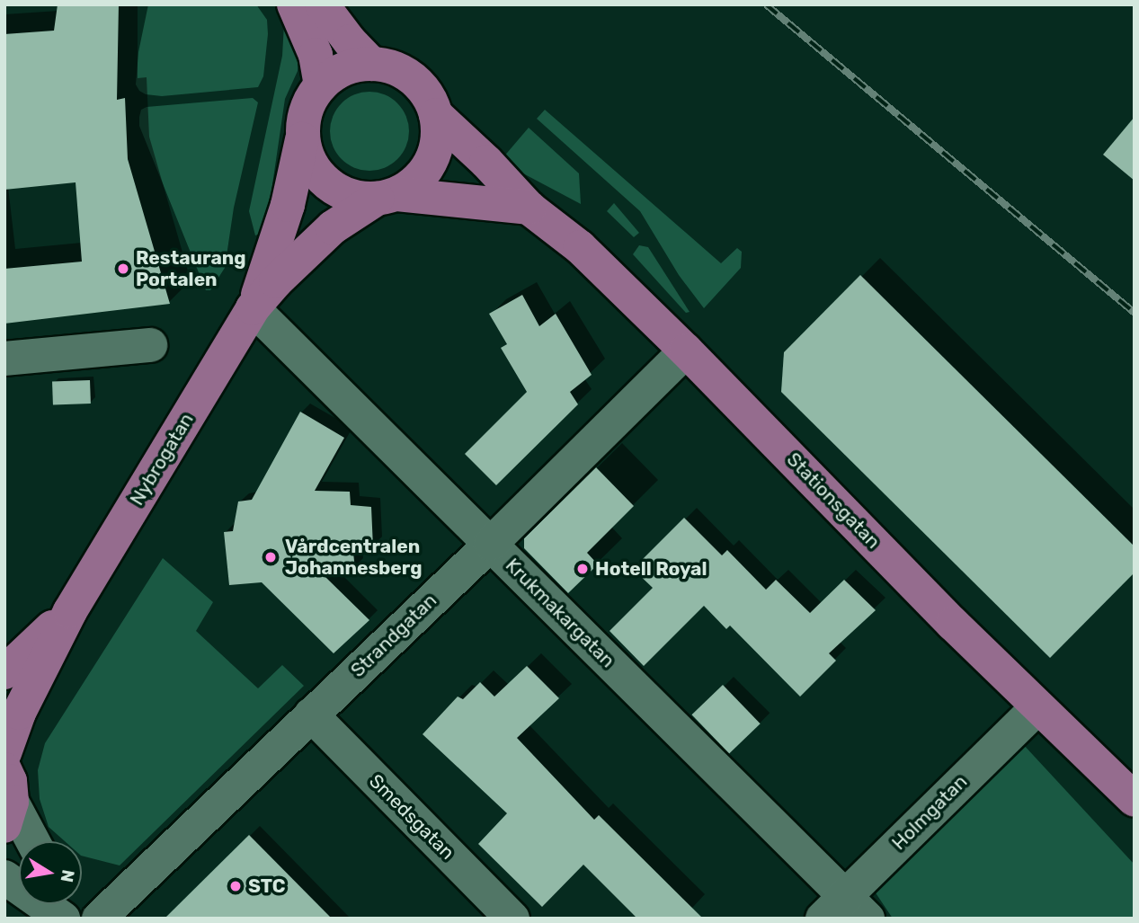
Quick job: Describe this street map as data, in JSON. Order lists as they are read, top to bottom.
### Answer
{
  "streets": {
    "main road": ["Nybrogatan", "Stationsgatan"],
    "street": [
      "Krukmakargatan",
      "Strandgatan",
      "Holmgatan",
      "Smedsgatan"
    ]
  },
  "crossings": [
    ["Nybrogatan", "Stationsgatan"],
    ["Nybrogatan", "Krukmakargatan"],
    ["Stationsgatan", "Strandgatan"],
    ["Stationsgatan", "Holmgatan"],
    ["Krukmakargatan", "Strandgatan"],
    ["Krukmakargatan", "Holmgatan"],
    ["Strandgatan", "Smedsgatan"]
  ],
  "places": [
    "Restaurang Portalen",
    "Vårdcentralen Johannesberg",
    "Hotell Royal",
    "STC"
  ],
  "north": "right"
}
